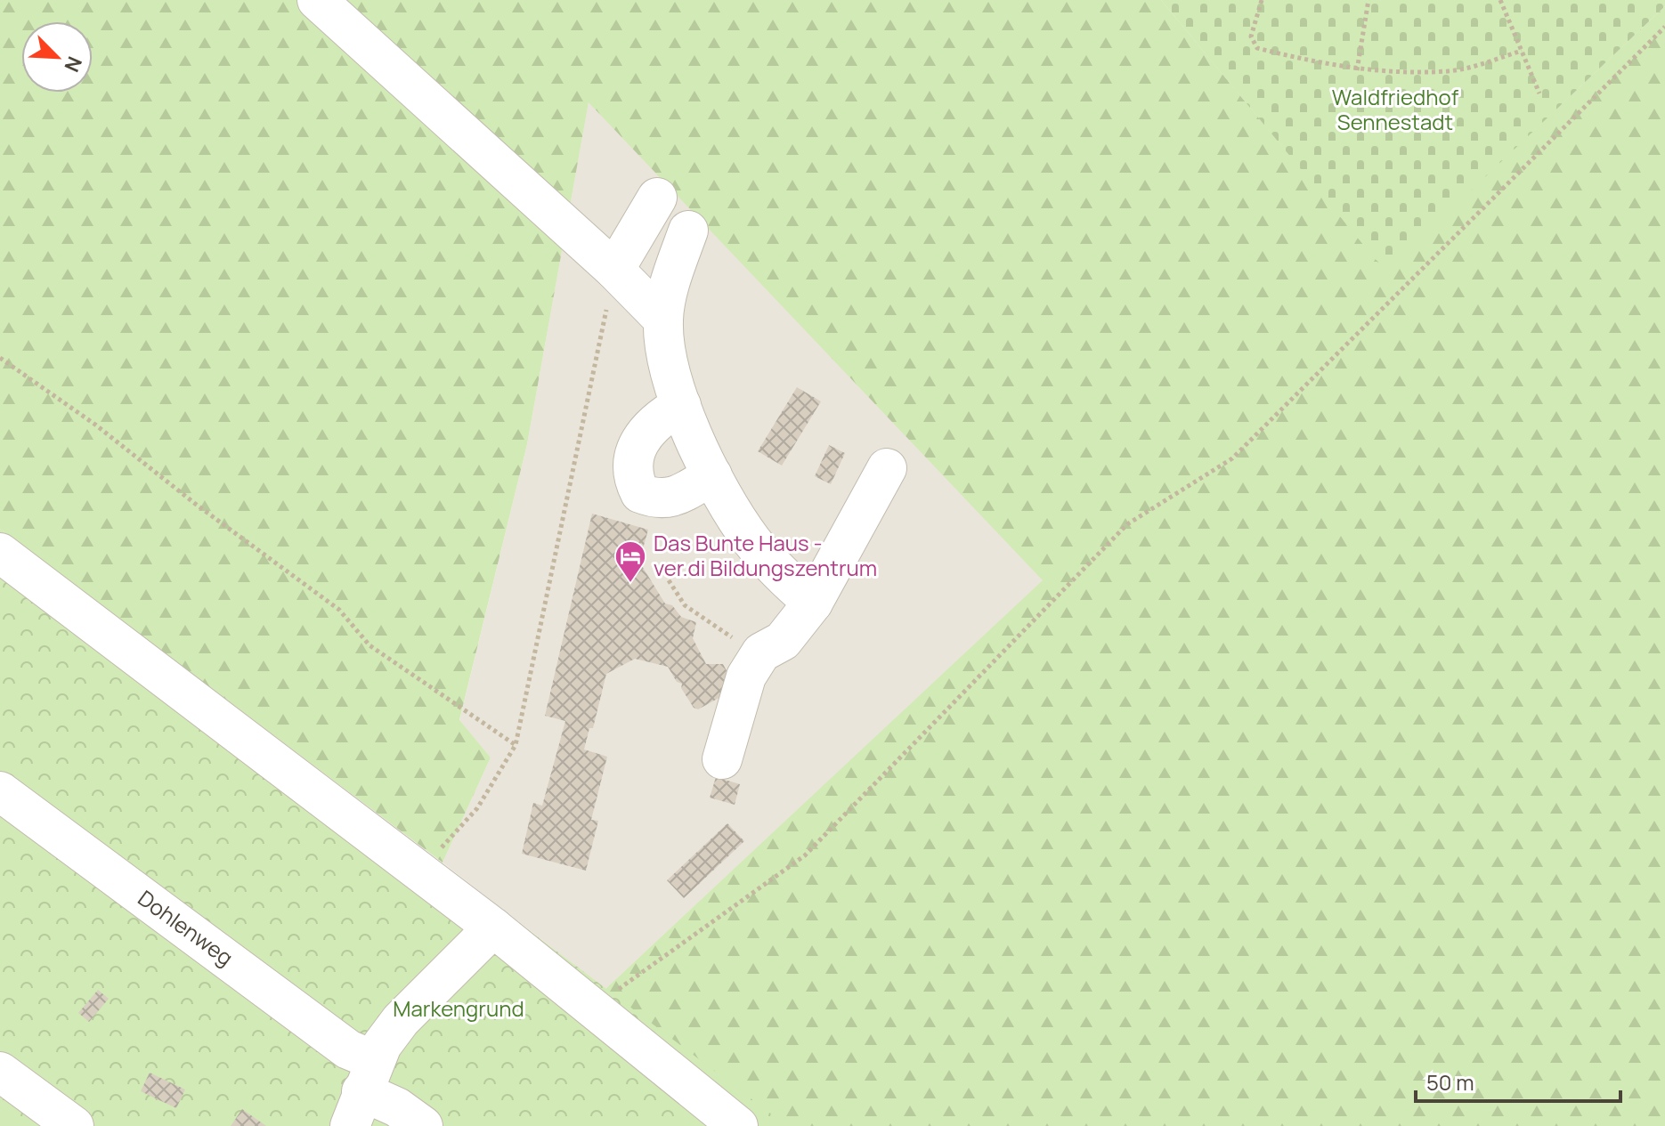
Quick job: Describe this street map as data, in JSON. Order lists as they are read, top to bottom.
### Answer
{
  "streets": {
    "lane": ["Dohlenweg"]
  },
  "parks": ["Waldfriedhof Sennestadt", "Markengrund"],
  "places": {
    "hotel": ["Das Bunte Haus - ver.di Bildungszentrum"]
  },
  "scale_bar": "50 m",
  "north": "bottom right"
}
